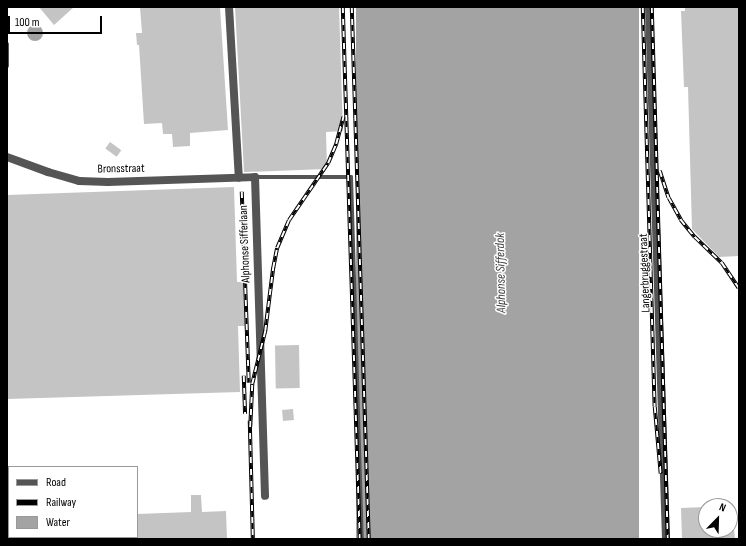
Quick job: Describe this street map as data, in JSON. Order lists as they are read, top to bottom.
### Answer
{
  "streets": {
    "street": ["Bronsstraat", "Alphonse Sifferlaan", "Langerbruggestraat"]
  },
  "water": ["Alphonse Sifferdok"],
  "legend": ["Road", "Railway", "Water"],
  "scale_bar": "100 m",
  "north": "top right"
}
